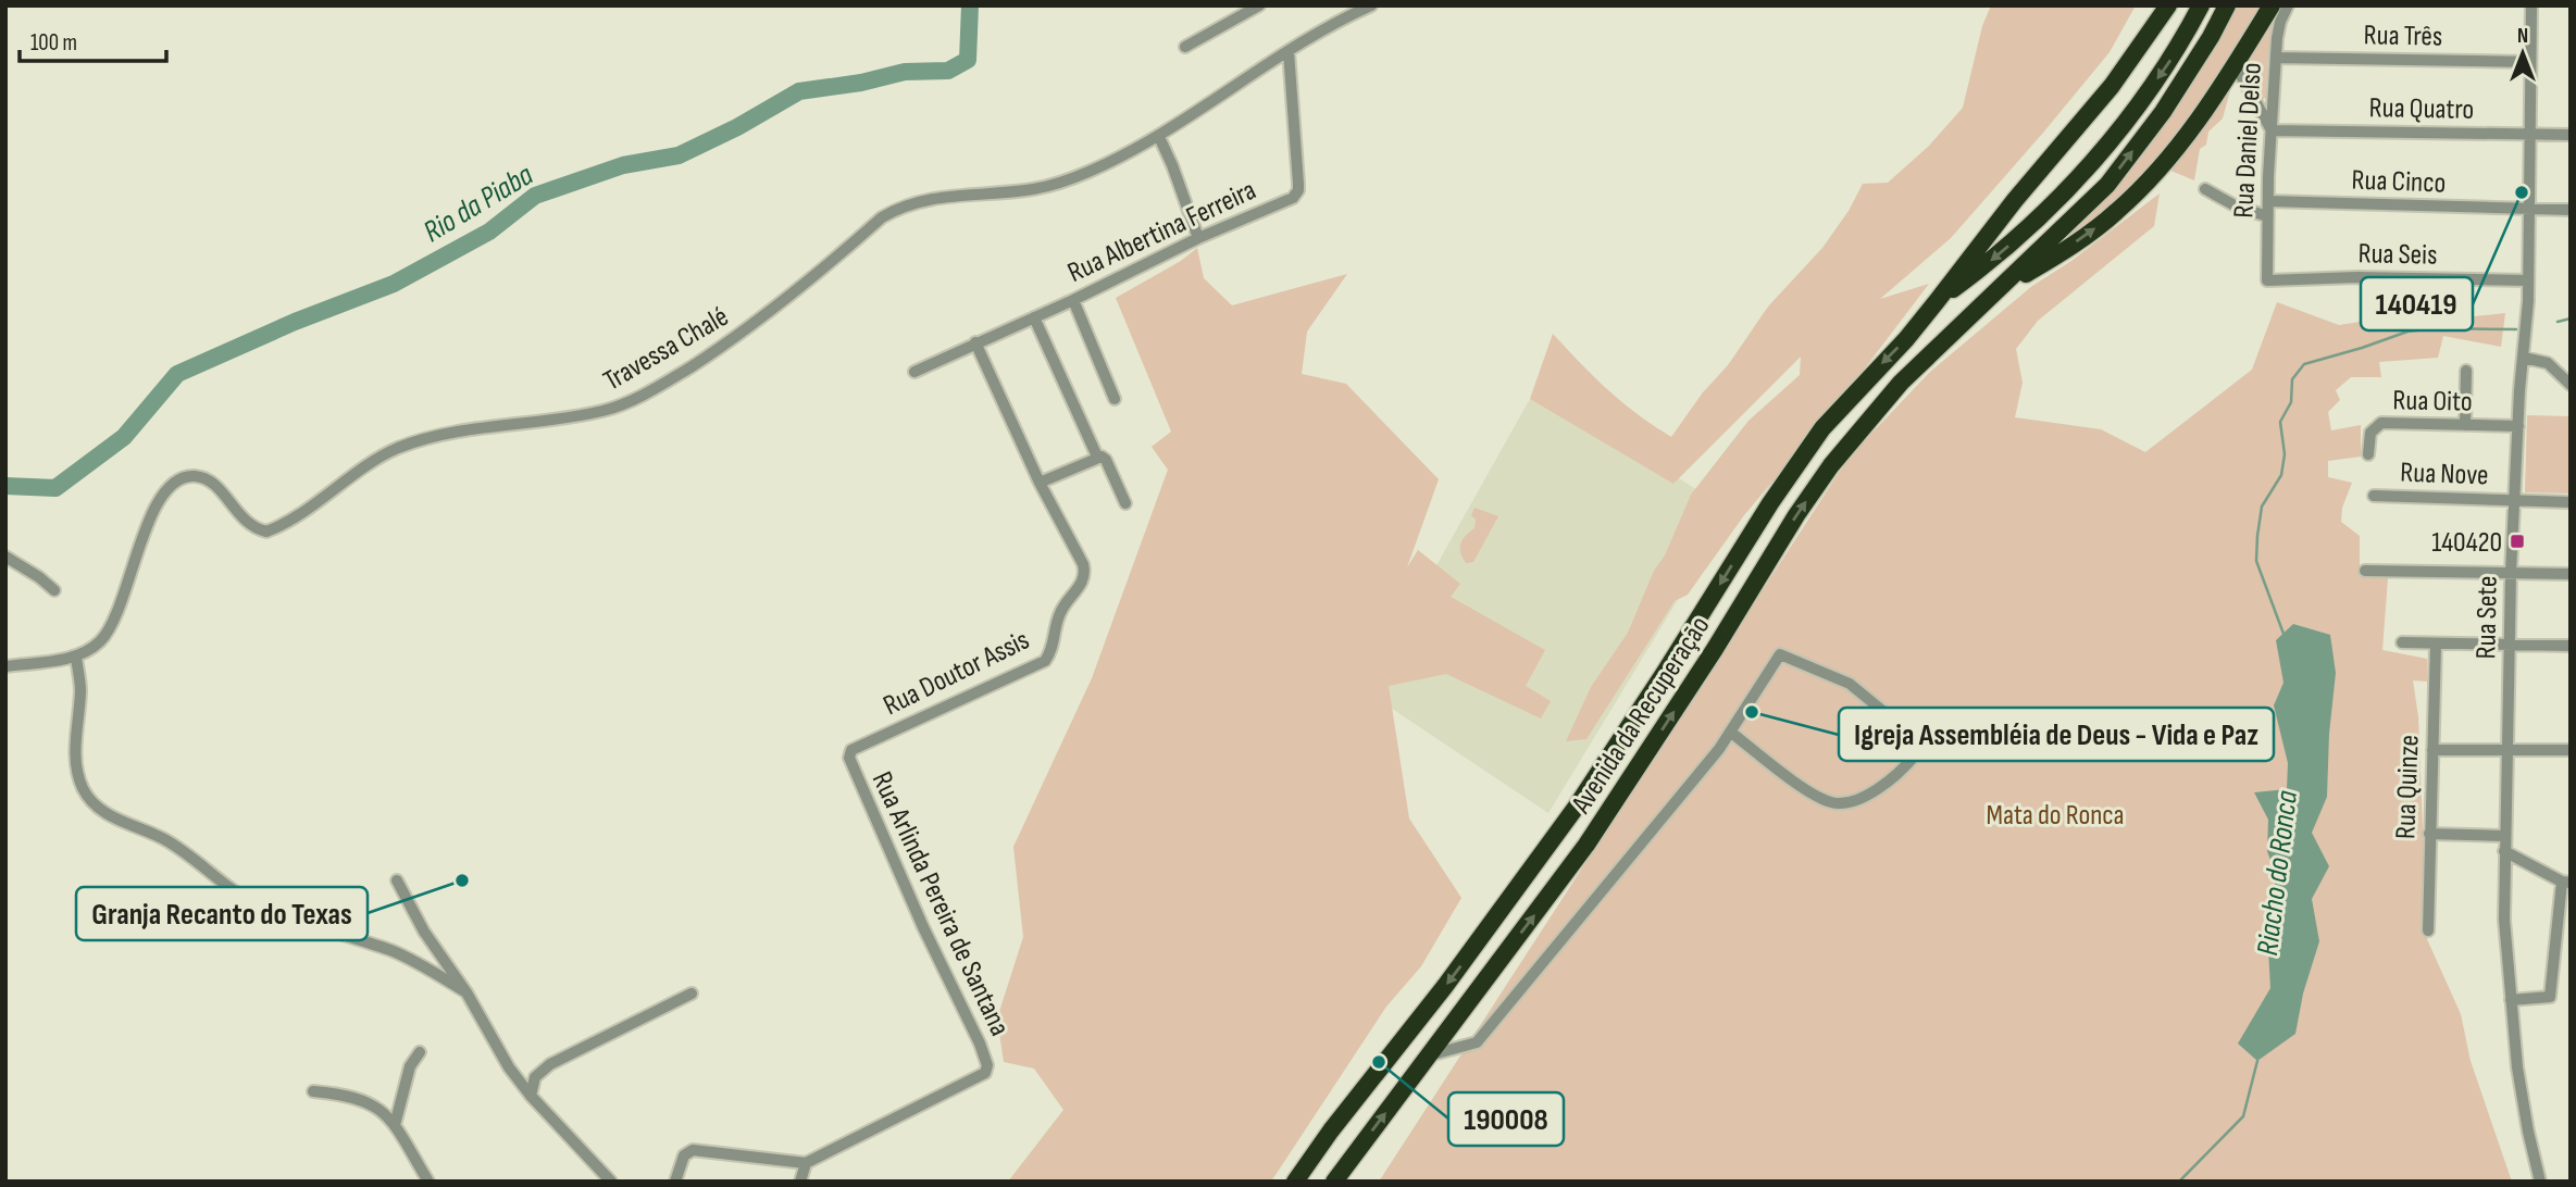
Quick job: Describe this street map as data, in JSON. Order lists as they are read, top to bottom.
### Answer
{
  "streets": {
    "highway": ["Avenida da Recuperação"],
    "street": [
      "Rua Três",
      "Rua Quatro",
      "Rua Daniel Delso",
      "Rua Cinco",
      "Rua Albertina Ferreira",
      "Rua Seis",
      "Travessa Chalé",
      "Rua Oito",
      "Rua Nove",
      "Rua Sete",
      "Rua Doutor Assis",
      "Rua Quinze",
      "Rua Arlinda Pereira de Santana"
    ]
  },
  "crossings": [
    ["Rua Três", "Rua Daniel Delso"],
    ["Rua Três", "Rua Sete"],
    ["Rua Quatro", "Rua Daniel Delso"],
    ["Rua Quatro", "Rua Sete"],
    ["Rua Daniel Delso", "Rua Cinco"],
    ["Rua Daniel Delso", "Rua Seis"],
    ["Rua Cinco", "Rua Sete"],
    ["Rua Albertina Ferreira", "Travessa Chalé"],
    ["Rua Seis", "Rua Sete"],
    ["Rua Oito", "Rua Sete"],
    ["Rua Nove", "Rua Sete"],
    ["Rua Doutor Assis", "Rua Arlinda Pereira de Santana"]
  ],
  "water": ["Rio da Piaba", "Riacho do Ronca"],
  "parks": ["Mata do Ronca"],
  "places": {
    "other": [
      "140419",
      "Igreja Assembléia de Deus - Vida e Paz",
      "Granja Recanto do Texas",
      "190008"
    ],
    "transit": ["140420"]
  },
  "scale_bar": "100 m",
  "north": "top"
}
